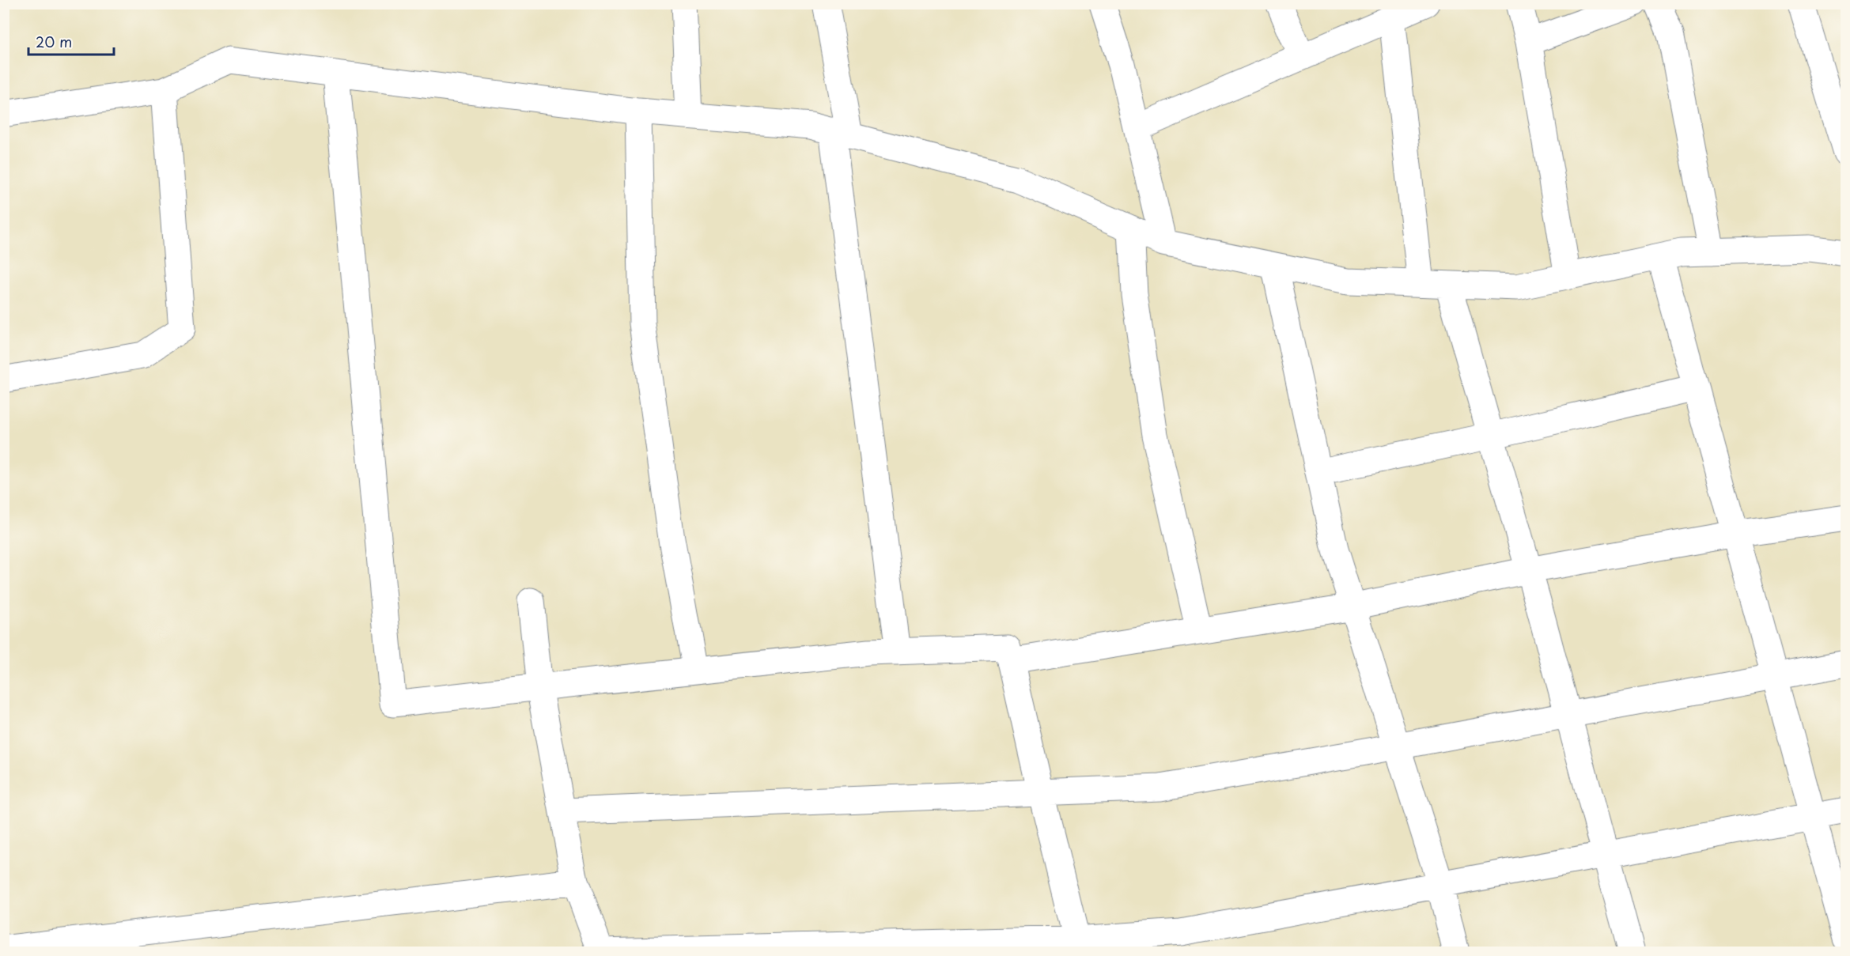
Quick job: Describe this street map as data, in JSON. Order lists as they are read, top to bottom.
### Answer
{
  "scale_bar": "20 m"
}
